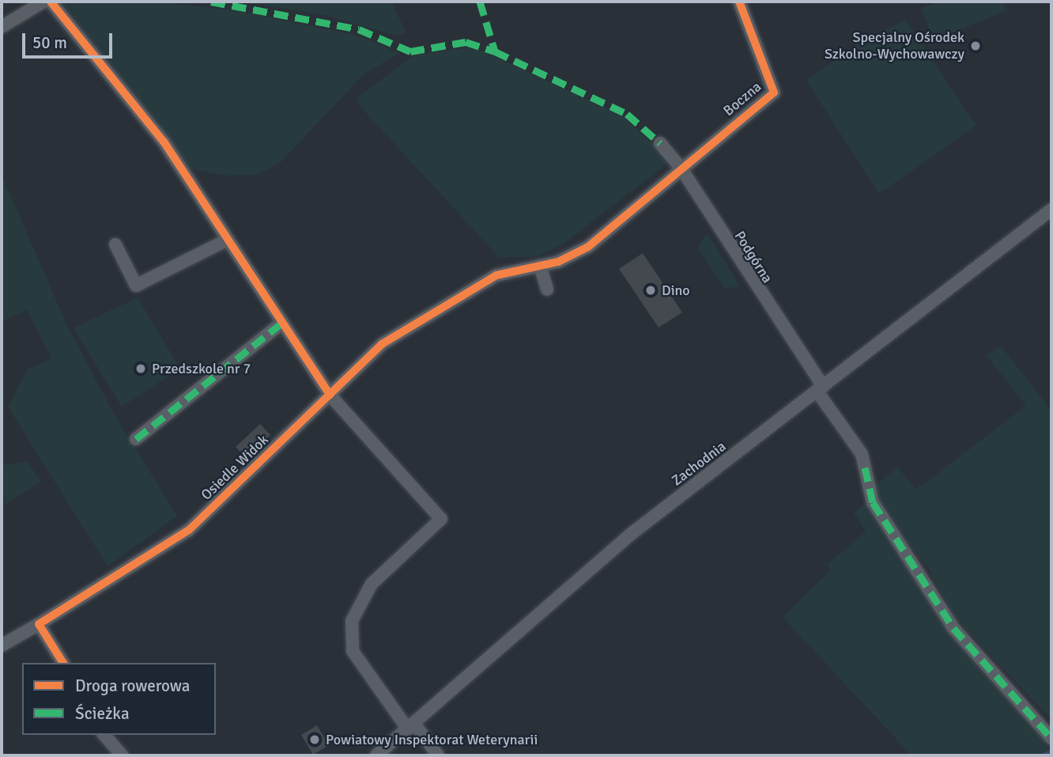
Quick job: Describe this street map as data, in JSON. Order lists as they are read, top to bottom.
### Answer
{
  "streets": {
    "street": [
      "Boczna",
      "Podgórna",
      "Zachodnia",
      "Osiedle Widok"
    ]
  },
  "crossings": [
    ["Boczna", "Podgórna"],
    ["Boczna", "Osiedle Widok"],
    ["Podgórna", "Zachodnia"],
    ["Podgórna", "Osiedle Widok"]
  ],
  "places": [
    "Specjalny Ośrodek Szkolno-Wychowawczy",
    "Dino",
    "Przedszkole nr 7",
    "Powiatowy Inspektorat Weterynarii"
  ],
  "legend": ["Droga rowerowa", "Ścieżka"],
  "scale_bar": "50 m"
}
